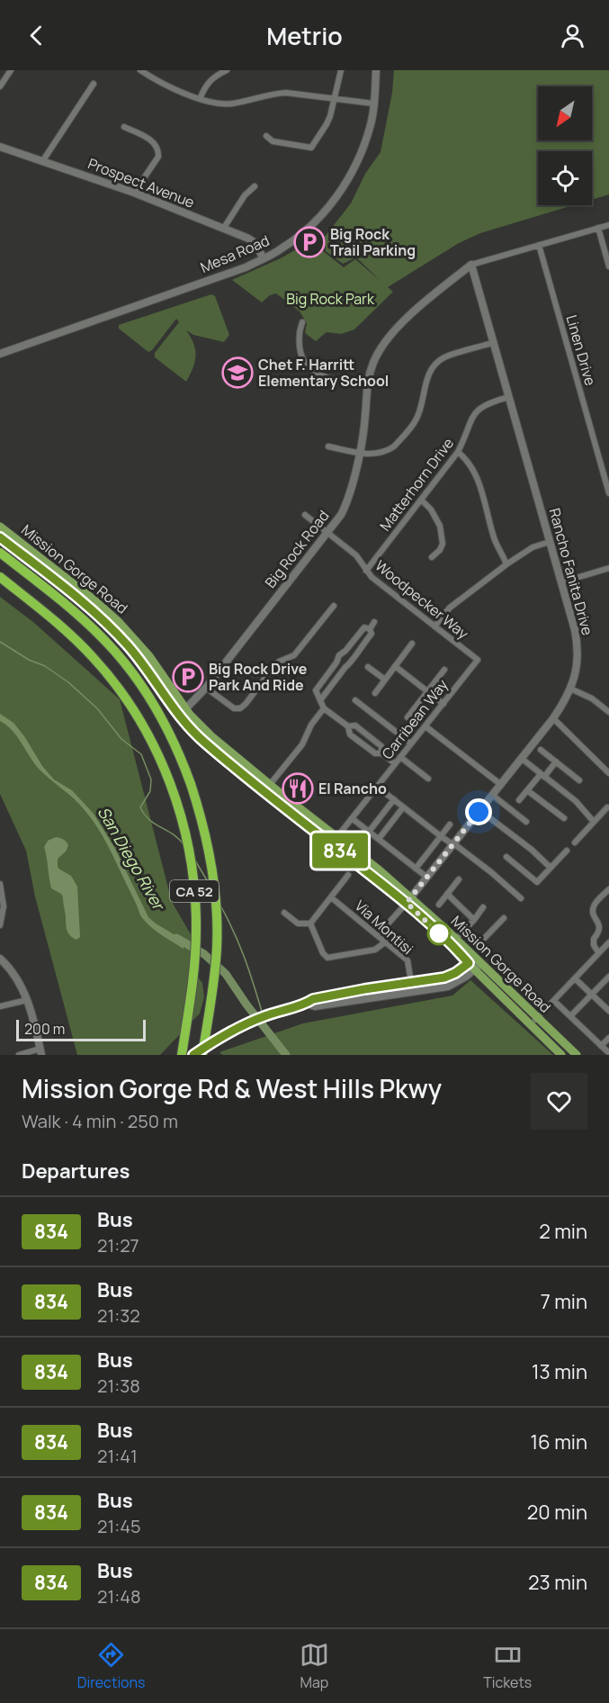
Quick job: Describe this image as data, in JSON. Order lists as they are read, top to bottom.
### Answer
{
  "streets": {
    "highway": ["CA 52"],
    "main road": ["Mission Gorge Road"],
    "street": [
      "Prospect Avenue",
      "Mesa Road",
      "Linen Drive",
      "Matterhorn Drive",
      "Big Rock Road",
      "Rancho Fanita Drive",
      "Woodpecker Way",
      "Carribean Way",
      "Via Montisi"
    ]
  },
  "crossings": [
    ["Prospect Avenue", "Mesa Road"],
    ["Linen Drive", "Big Rock Road"],
    ["Matterhorn Drive", "Rancho Fanita Drive"],
    ["Matterhorn Drive", "Woodpecker Way"],
    ["Big Rock Road", "Mission Gorge Road"],
    ["Big Rock Road", "Rancho Fanita Drive"],
    ["Big Rock Road", "Woodpecker Way"],
    ["Mission Gorge Road", "Rancho Fanita Drive"],
    ["Mission Gorge Road", "Carribean Way"],
    ["Woodpecker Way", "Carribean Way"]
  ],
  "water": ["San Diego River"],
  "parks": ["Big Rock Park"],
  "places": {
    "parking": ["Big Rock Trail Parking", "Big Rock Drive Park And Ride"],
    "school or university": ["Chet F. Harritt Elementary School"],
    "restaurant": ["El Rancho"]
  },
  "lines": ["bus line 834"],
  "scale_bar": "200 m",
  "north": "bottom left",
  "page": {
    "header": "Metrio",
    "on_map": "834",
    "scale": "200 m",
    "heading": [
      ["Mission Gorge Rd & West Hills Pkwy", "Walk · 4 min · 250 m"],
      "Departures"
    ],
    "list": [
      {
        "mark": "834",
        "name": "Bus",
        "note": "21:27",
        "value": "2 min"
      },
      {
        "mark": "834",
        "name": "Bus",
        "note": "21:32",
        "value": "7 min"
      },
      {
        "mark": "834",
        "name": "Bus",
        "note": "21:38",
        "value": "13 min"
      },
      {
        "mark": "834",
        "name": "Bus",
        "note": "21:41",
        "value": "16 min"
      },
      {
        "mark": "834",
        "name": "Bus",
        "note": "21:45",
        "value": "20 min"
      },
      {
        "mark": "834",
        "name": "Bus",
        "note": "21:48",
        "value": "23 min"
      }
    ],
    "tabs": ["Directions", "Map", "Tickets"]
  }
}
